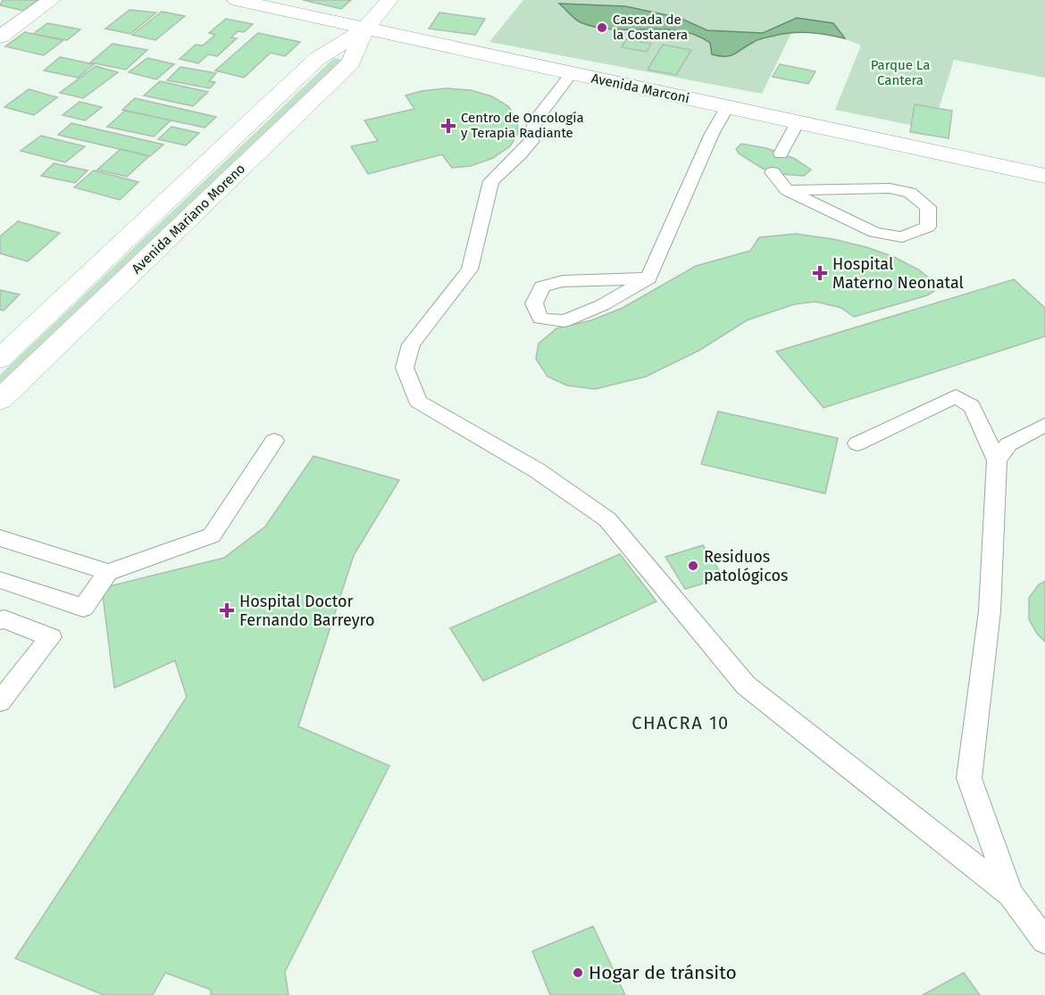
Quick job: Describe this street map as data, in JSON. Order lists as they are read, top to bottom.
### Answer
{
  "streets": {
    "main road": ["Avenida Marconi", "Avenida Mariano Moreno"]
  },
  "crossings": [
    ["Avenida Marconi", "Avenida Mariano Moreno"]
  ],
  "districts": ["CHACRA 10"],
  "parks": ["Parque La Cantera"],
  "places": {
    "other": ["Cascada de la Costanera", "Residuos patológicos", "Hogar de tránsito"],
    "health": ["Centro de Oncología y Terapia Radiante", "Hospital Materno Neonatal", "Hospital Doctor Fernando Barreyro"]
  }
}
